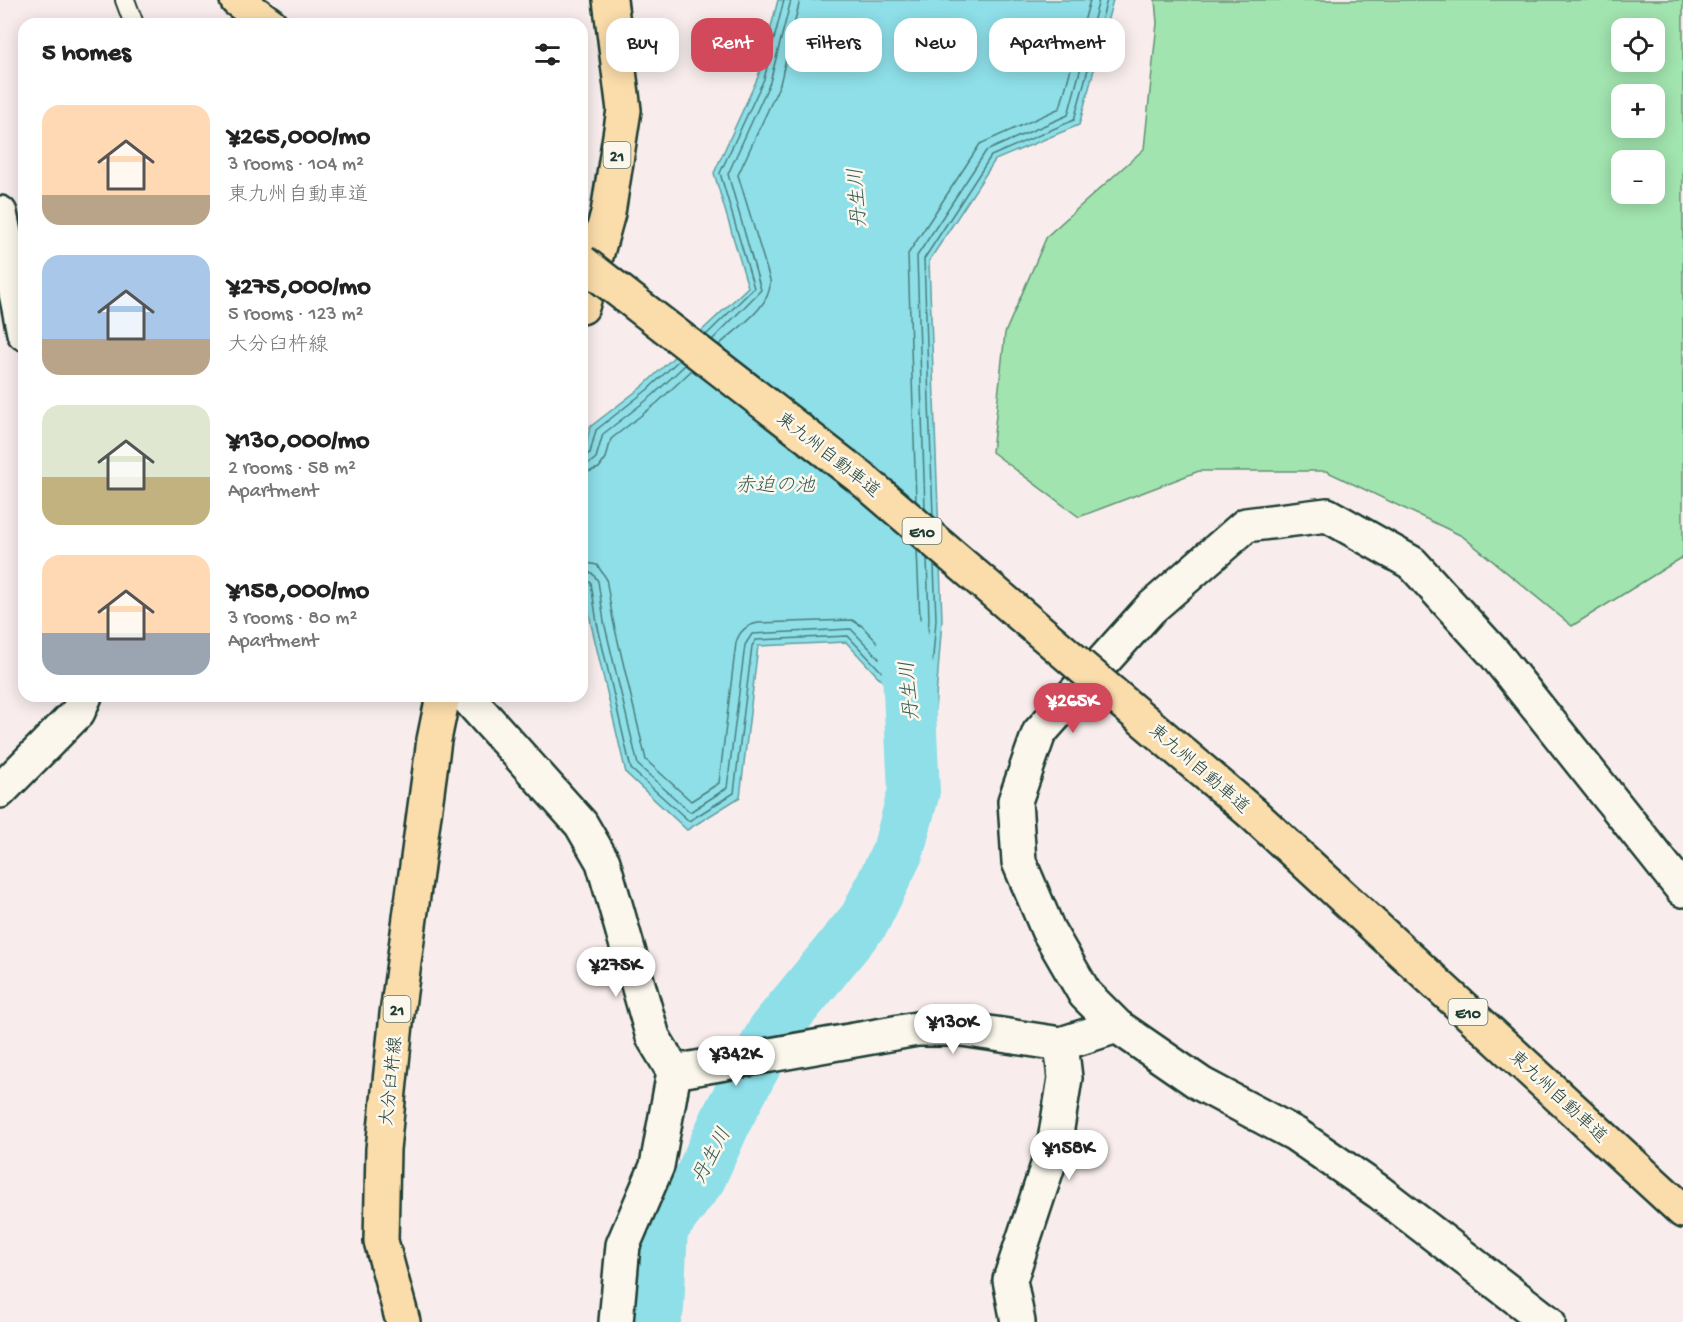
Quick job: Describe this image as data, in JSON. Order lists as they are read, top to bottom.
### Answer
{
  "streets": {
    "main road": [
      "21",
      "東九州自動車道",
      "E10",
      "大分臼杵線"
    ]
  },
  "water": ["丹生川", "赤迫の池"],
  "page": {
    "map_buttons": ["+", "−"],
    "chip": [
      "Buy",
      "Rent",
      "Filters",
      "New",
      "Apartment"
    ],
    "heading": "5 homes",
    "list": [
      {
        "name": "¥265,000/mo",
        "note": "3 rooms · 104 m² · 東九州自動車道"
      },
      {
        "name": "¥275,000/mo",
        "note": "5 rooms · 123 m² · 大分臼杵線"
      },
      {
        "name": "¥130,000/mo",
        "note": "2 rooms · 58 m² · Apartment"
      },
      {
        "name": "¥158,000/mo",
        "note": "3 rooms · 80 m² · Apartment"
      }
    ],
    "price": [
      "¥265K",
      "¥275K",
      "¥130K",
      "¥342K",
      "¥158K"
    ]
  }
}
